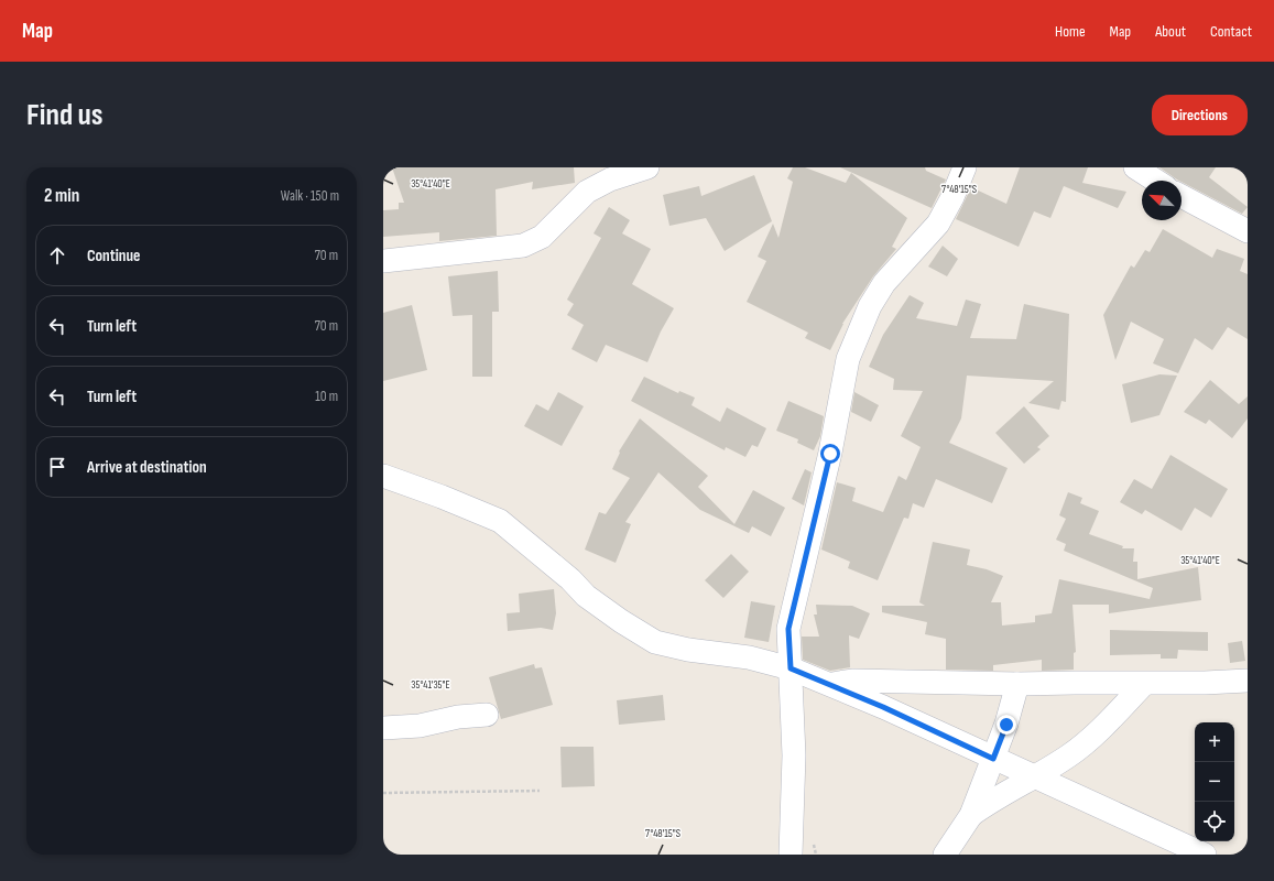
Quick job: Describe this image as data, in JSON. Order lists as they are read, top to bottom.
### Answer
{
  "north": "top left",
  "page": {
    "header": "Map",
    "nav": [
      "Home",
      "Map",
      "About",
      "Contact"
    ],
    "buttons": "Directions",
    "title": "Find us",
    "heading": ["2 min", "Walk · 150 m"],
    "list": [
      ["Continue", "70 m"],
      ["Turn left", "70 m"],
      ["Turn left", "10 m"],
      "Arrive at destination"
    ],
    "map_buttons": ["+", "−"]
  },
  "coordinates": ["35°41'40\"E", "7°48'15\"S", "35°41'35\"E"]
}
